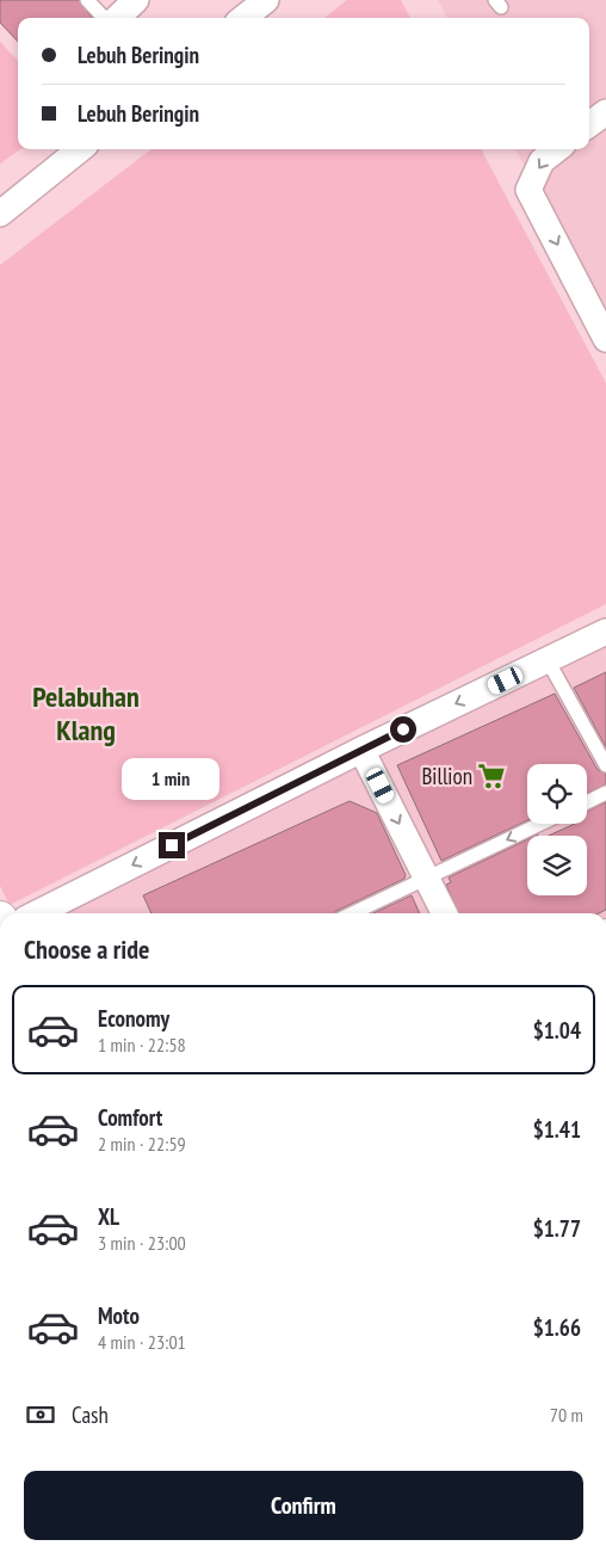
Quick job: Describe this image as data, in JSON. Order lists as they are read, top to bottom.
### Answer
{
  "districts": ["Pelabuhan Klang"],
  "places": {
    "supermarket": ["Billion"]
  },
  "page": {
    "banner": ["Lebuh Beringin", "Lebuh Beringin"],
    "bubble": "1 min",
    "heading": "Choose a ride",
    "list": [
      {
        "name": "Economy",
        "note": "1 min · 22:58",
        "value": "$1.04"
      },
      {
        "name": "Comfort",
        "note": "2 min · 22:59",
        "value": "$1.41"
      },
      {
        "name": "XL",
        "note": "3 min · 23:00",
        "value": "$1.77"
      },
      {
        "name": "Moto",
        "note": "4 min · 23:01",
        "value": "$1.66"
      }
    ],
    "pay": ["Cash", "70 m"],
    "buttons": "Confirm"
  }
}
